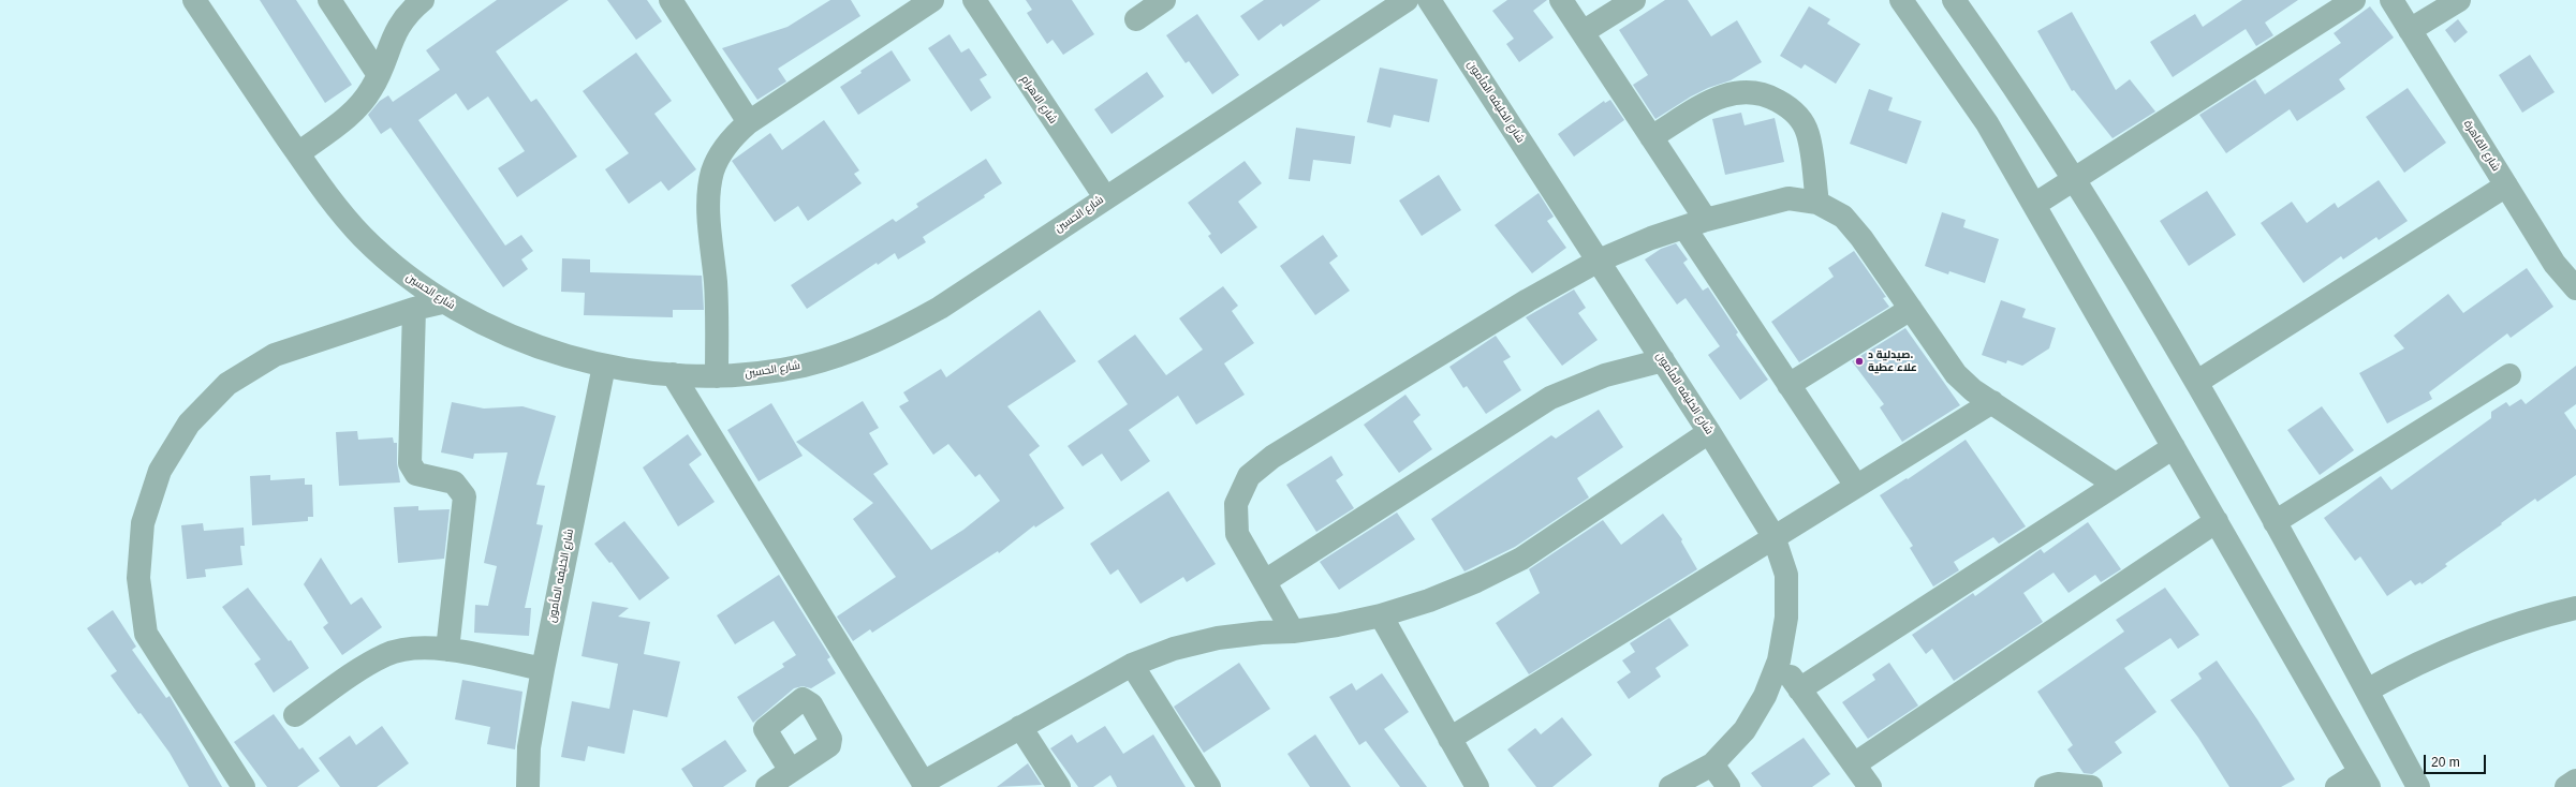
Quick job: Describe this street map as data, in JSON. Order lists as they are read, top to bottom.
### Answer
{
  "streets": {
    "street": [
      "شارع الاهرام",
      "شارع الخليفه المأمون",
      "شارع القاهرة",
      "شارع الحسين"
    ]
  },
  "crossings": [
    ["شارع الاهرام", "شارع الحسين"],
    ["شارع الخليفه المأمون", "شارع الحسين"]
  ],
  "places": ["صيدلية د. علاء عطية"],
  "scale_bar": "20 m"
}
